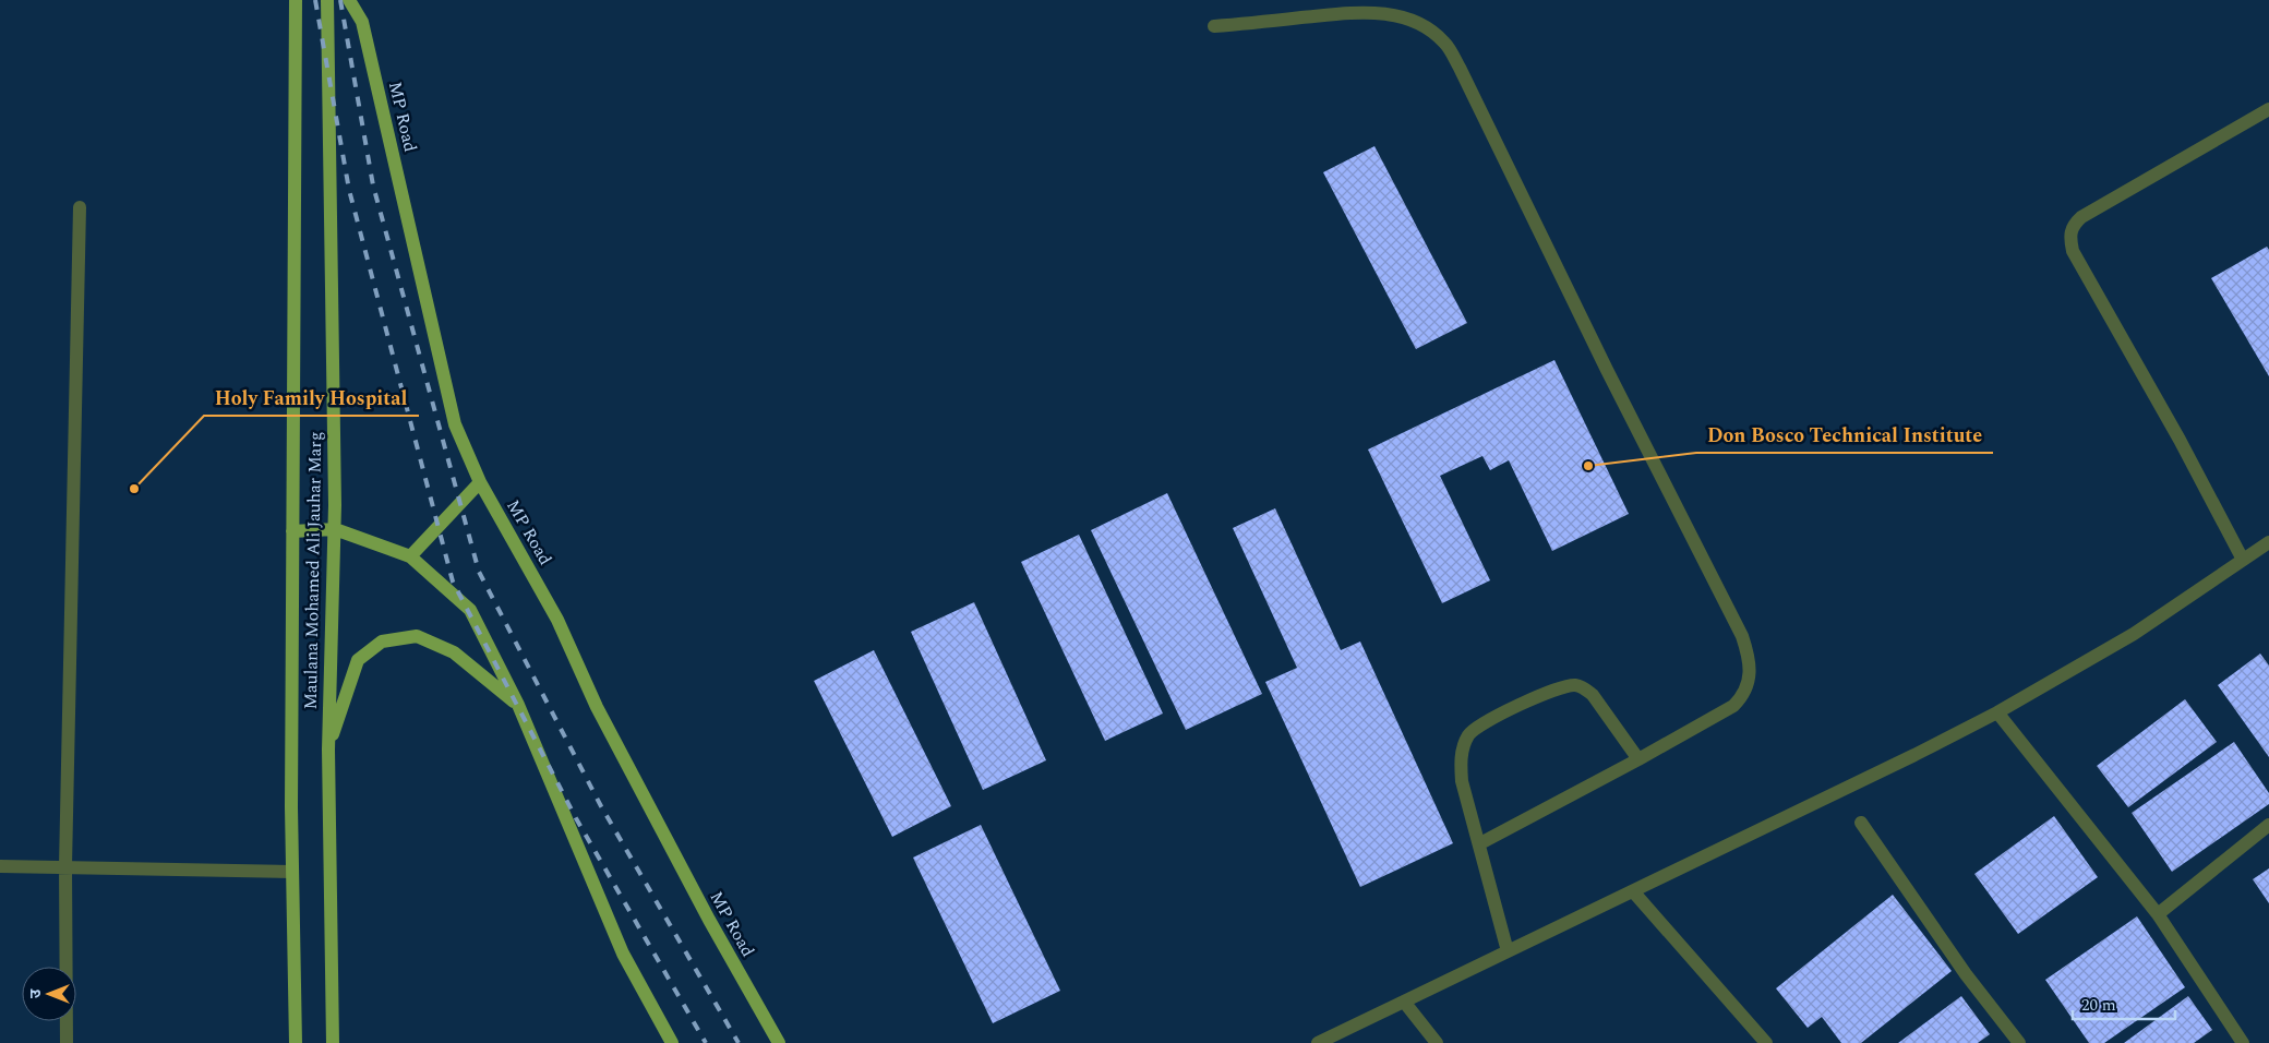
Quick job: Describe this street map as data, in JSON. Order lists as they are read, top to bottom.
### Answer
{
  "streets": {
    "main road": ["MP Road", "Maulana Mohamed Ali Jauhar Marg"]
  },
  "places": ["Don Bosco Technical Institute", "Holy Family Hospital"],
  "scale_bar": "20 m",
  "north": "left"
}
